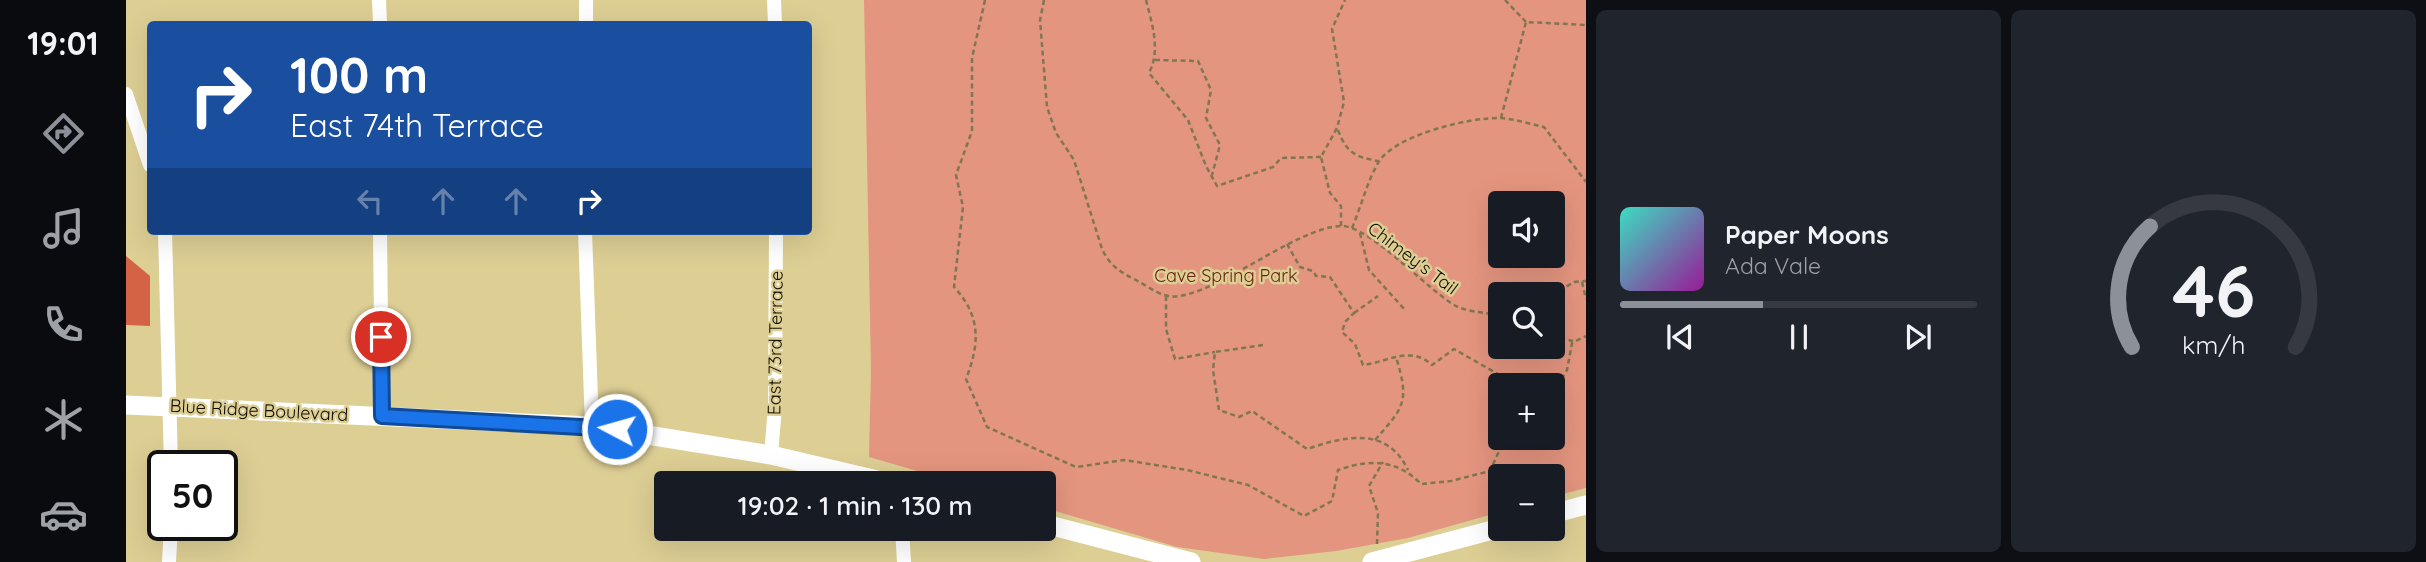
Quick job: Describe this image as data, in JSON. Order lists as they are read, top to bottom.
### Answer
{
  "streets": {
    "main road": ["Blue Ridge Boulevard"],
    "street": ["East 73rd Terrace"],
    "path": ["Chimey's Tail"]
  },
  "crossings": [
    ["East 73rd Terrace", "Blue Ridge Boulevard"]
  ],
  "parks": ["Cave Spring Park"],
  "page": {
    "tabs": "19:01",
    "turn": ["100 m", "East 74th Terrace"],
    "map_buttons": ["+", "−"],
    "song": ["Paper Moons", "Ada Vale"],
    "limit": "50",
    "trip": "19:02 · 1 min · 130 m",
    "gauge": ["46", "km/h"]
  }
}
